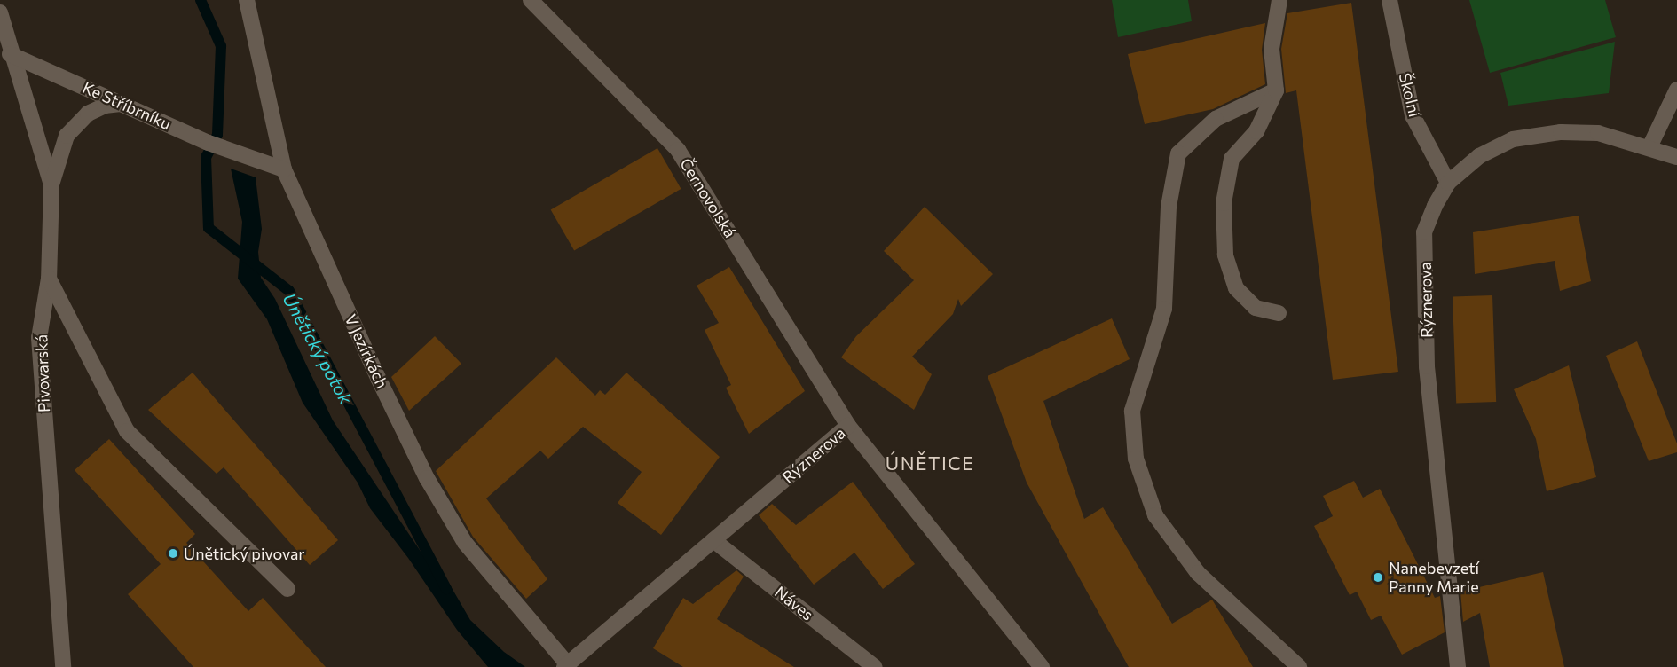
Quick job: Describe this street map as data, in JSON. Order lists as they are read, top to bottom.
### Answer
{
  "streets": {
    "street": [
      "Školní",
      "Ke Stříbrníku",
      "Černovolská",
      "Rýznerova",
      "V Jezírkách",
      "Pivovarská",
      "Náves"
    ]
  },
  "crossings": [
    ["Školní", "Rýznerova"],
    ["Ke Stříbrníku", "V Jezírkách"],
    ["Ke Stříbrníku", "Pivovarská"],
    ["Černovolská", "Rýznerova"],
    ["Rýznerova", "V Jezírkách"],
    ["Rýznerova", "Náves"]
  ],
  "districts": ["ÚNĚTICE"],
  "water": ["Únětický potok"],
  "places": ["Únětický pivovar", "Nanebevzetí Panny Marie"]
}
